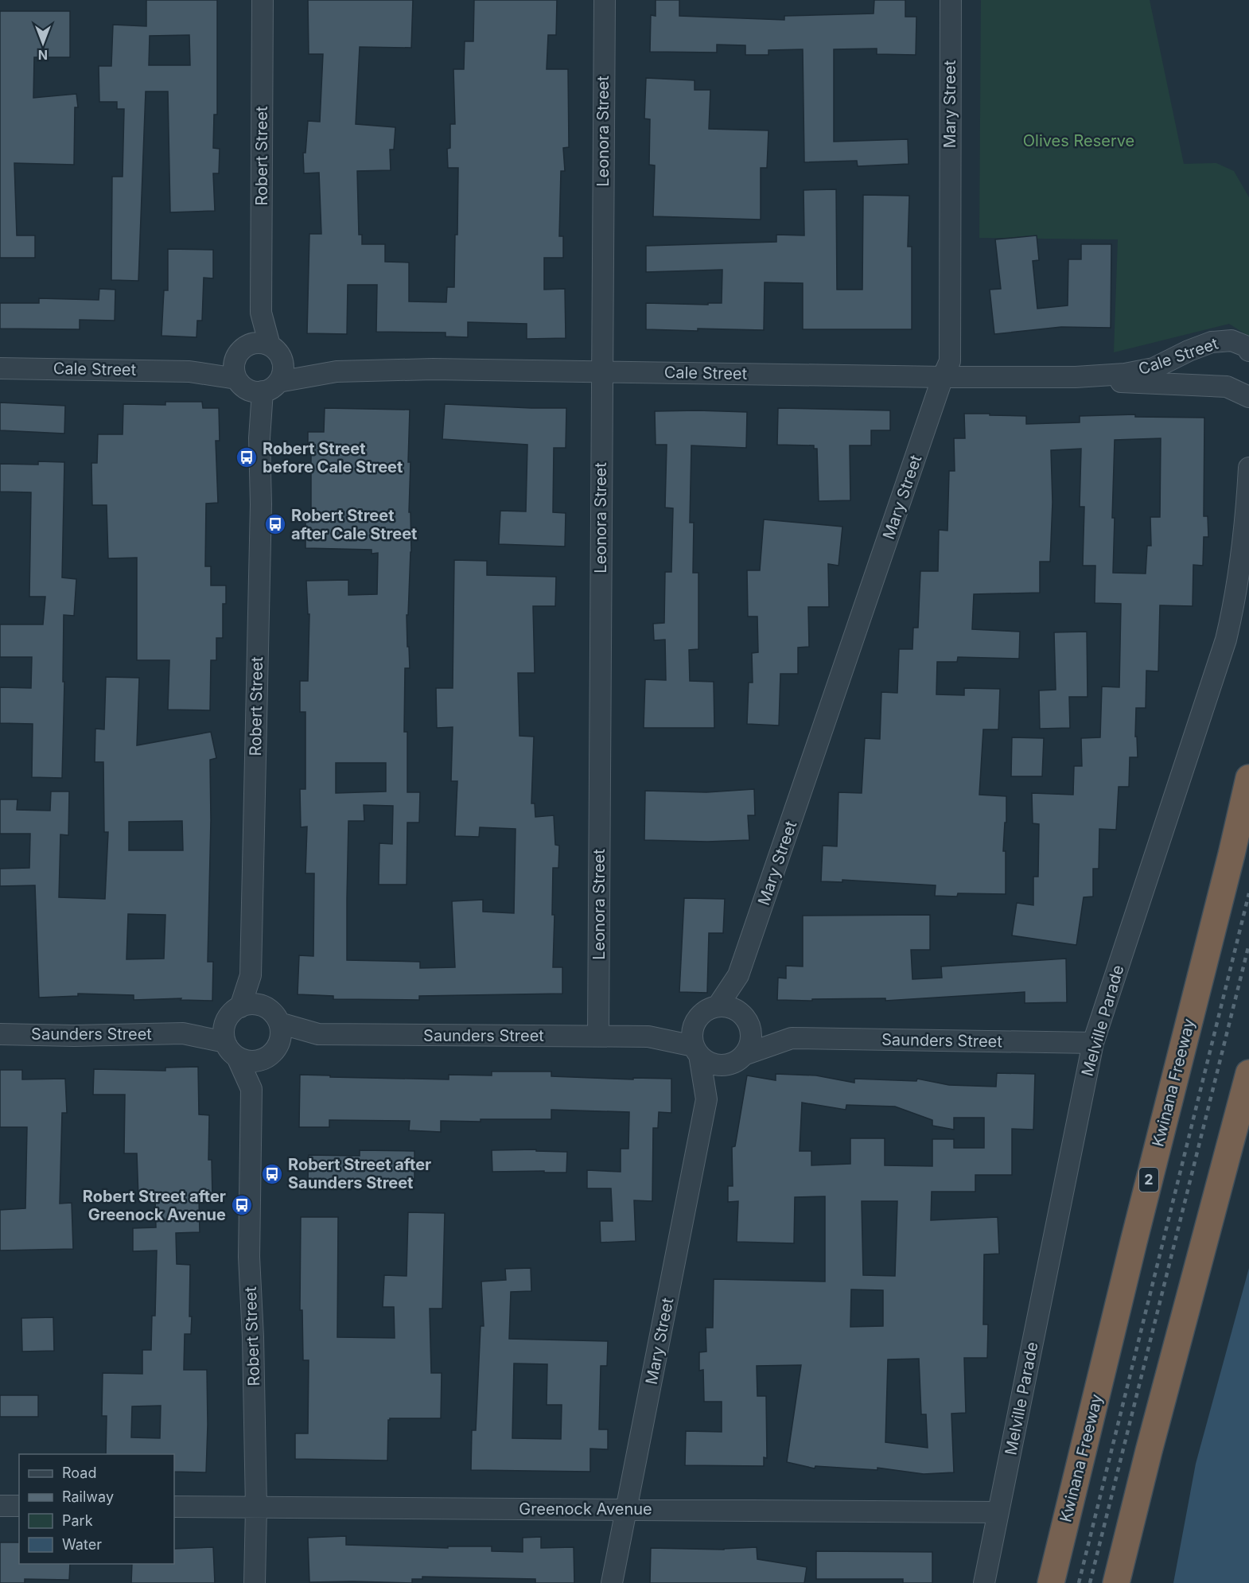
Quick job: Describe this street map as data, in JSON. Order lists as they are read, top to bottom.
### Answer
{
  "streets": {
    "highway": ["Kwinana Freeway", "2"],
    "street": [
      "Mary Street",
      "Leonora Street",
      "Robert Street",
      "Cale Street",
      "Melville Parade",
      "Saunders Street",
      "Greenock Avenue"
    ]
  },
  "crossings": [
    ["Mary Street", "Cale Street"],
    ["Mary Street", "Saunders Street"],
    ["Mary Street", "Greenock Avenue"],
    ["Leonora Street", "Cale Street"],
    ["Leonora Street", "Saunders Street"],
    ["Robert Street", "Cale Street"],
    ["Robert Street", "Saunders Street"],
    ["Robert Street", "Greenock Avenue"],
    ["Melville Parade", "Saunders Street"],
    ["Melville Parade", "Greenock Avenue"]
  ],
  "parks": ["Olives Reserve"],
  "places": {
    "bus stop": [
      "Robert Street before Cale Street",
      "Robert Street after Cale Street",
      "Robert Street after Saunders Street",
      "Robert Street after Greenock Avenue"
    ]
  },
  "legend": [
    "Road",
    "Railway",
    "Park",
    "Water"
  ],
  "north": "bottom"
}
